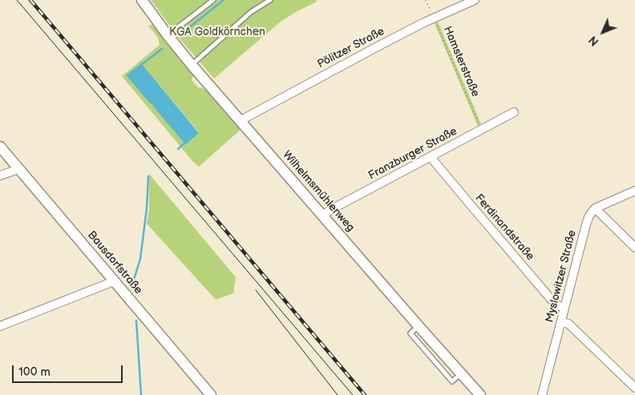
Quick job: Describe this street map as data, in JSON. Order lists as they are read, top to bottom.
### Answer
{
  "streets": {
    "street": [
      "Pölitzer Straße",
      "Franzburger Straße",
      "Wilhelmsmühlenweg",
      "Ferdinandstraße",
      "Bausdorfstraße",
      "Myslowitzer Straße"
    ],
    "path": ["Hamsterstraße"]
  },
  "crossings": [
    ["Pölitzer Straße", "Hamsterstraße"],
    ["Pölitzer Straße", "Wilhelmsmühlenweg"],
    ["Hamsterstraße", "Franzburger Straße"],
    ["Franzburger Straße", "Wilhelmsmühlenweg"],
    ["Franzburger Straße", "Ferdinandstraße"],
    ["Ferdinandstraße", "Myslowitzer Straße"]
  ],
  "parks": ["KGA Goldkörnchen"],
  "scale_bar": "100 m",
  "north": "bottom left"
}
